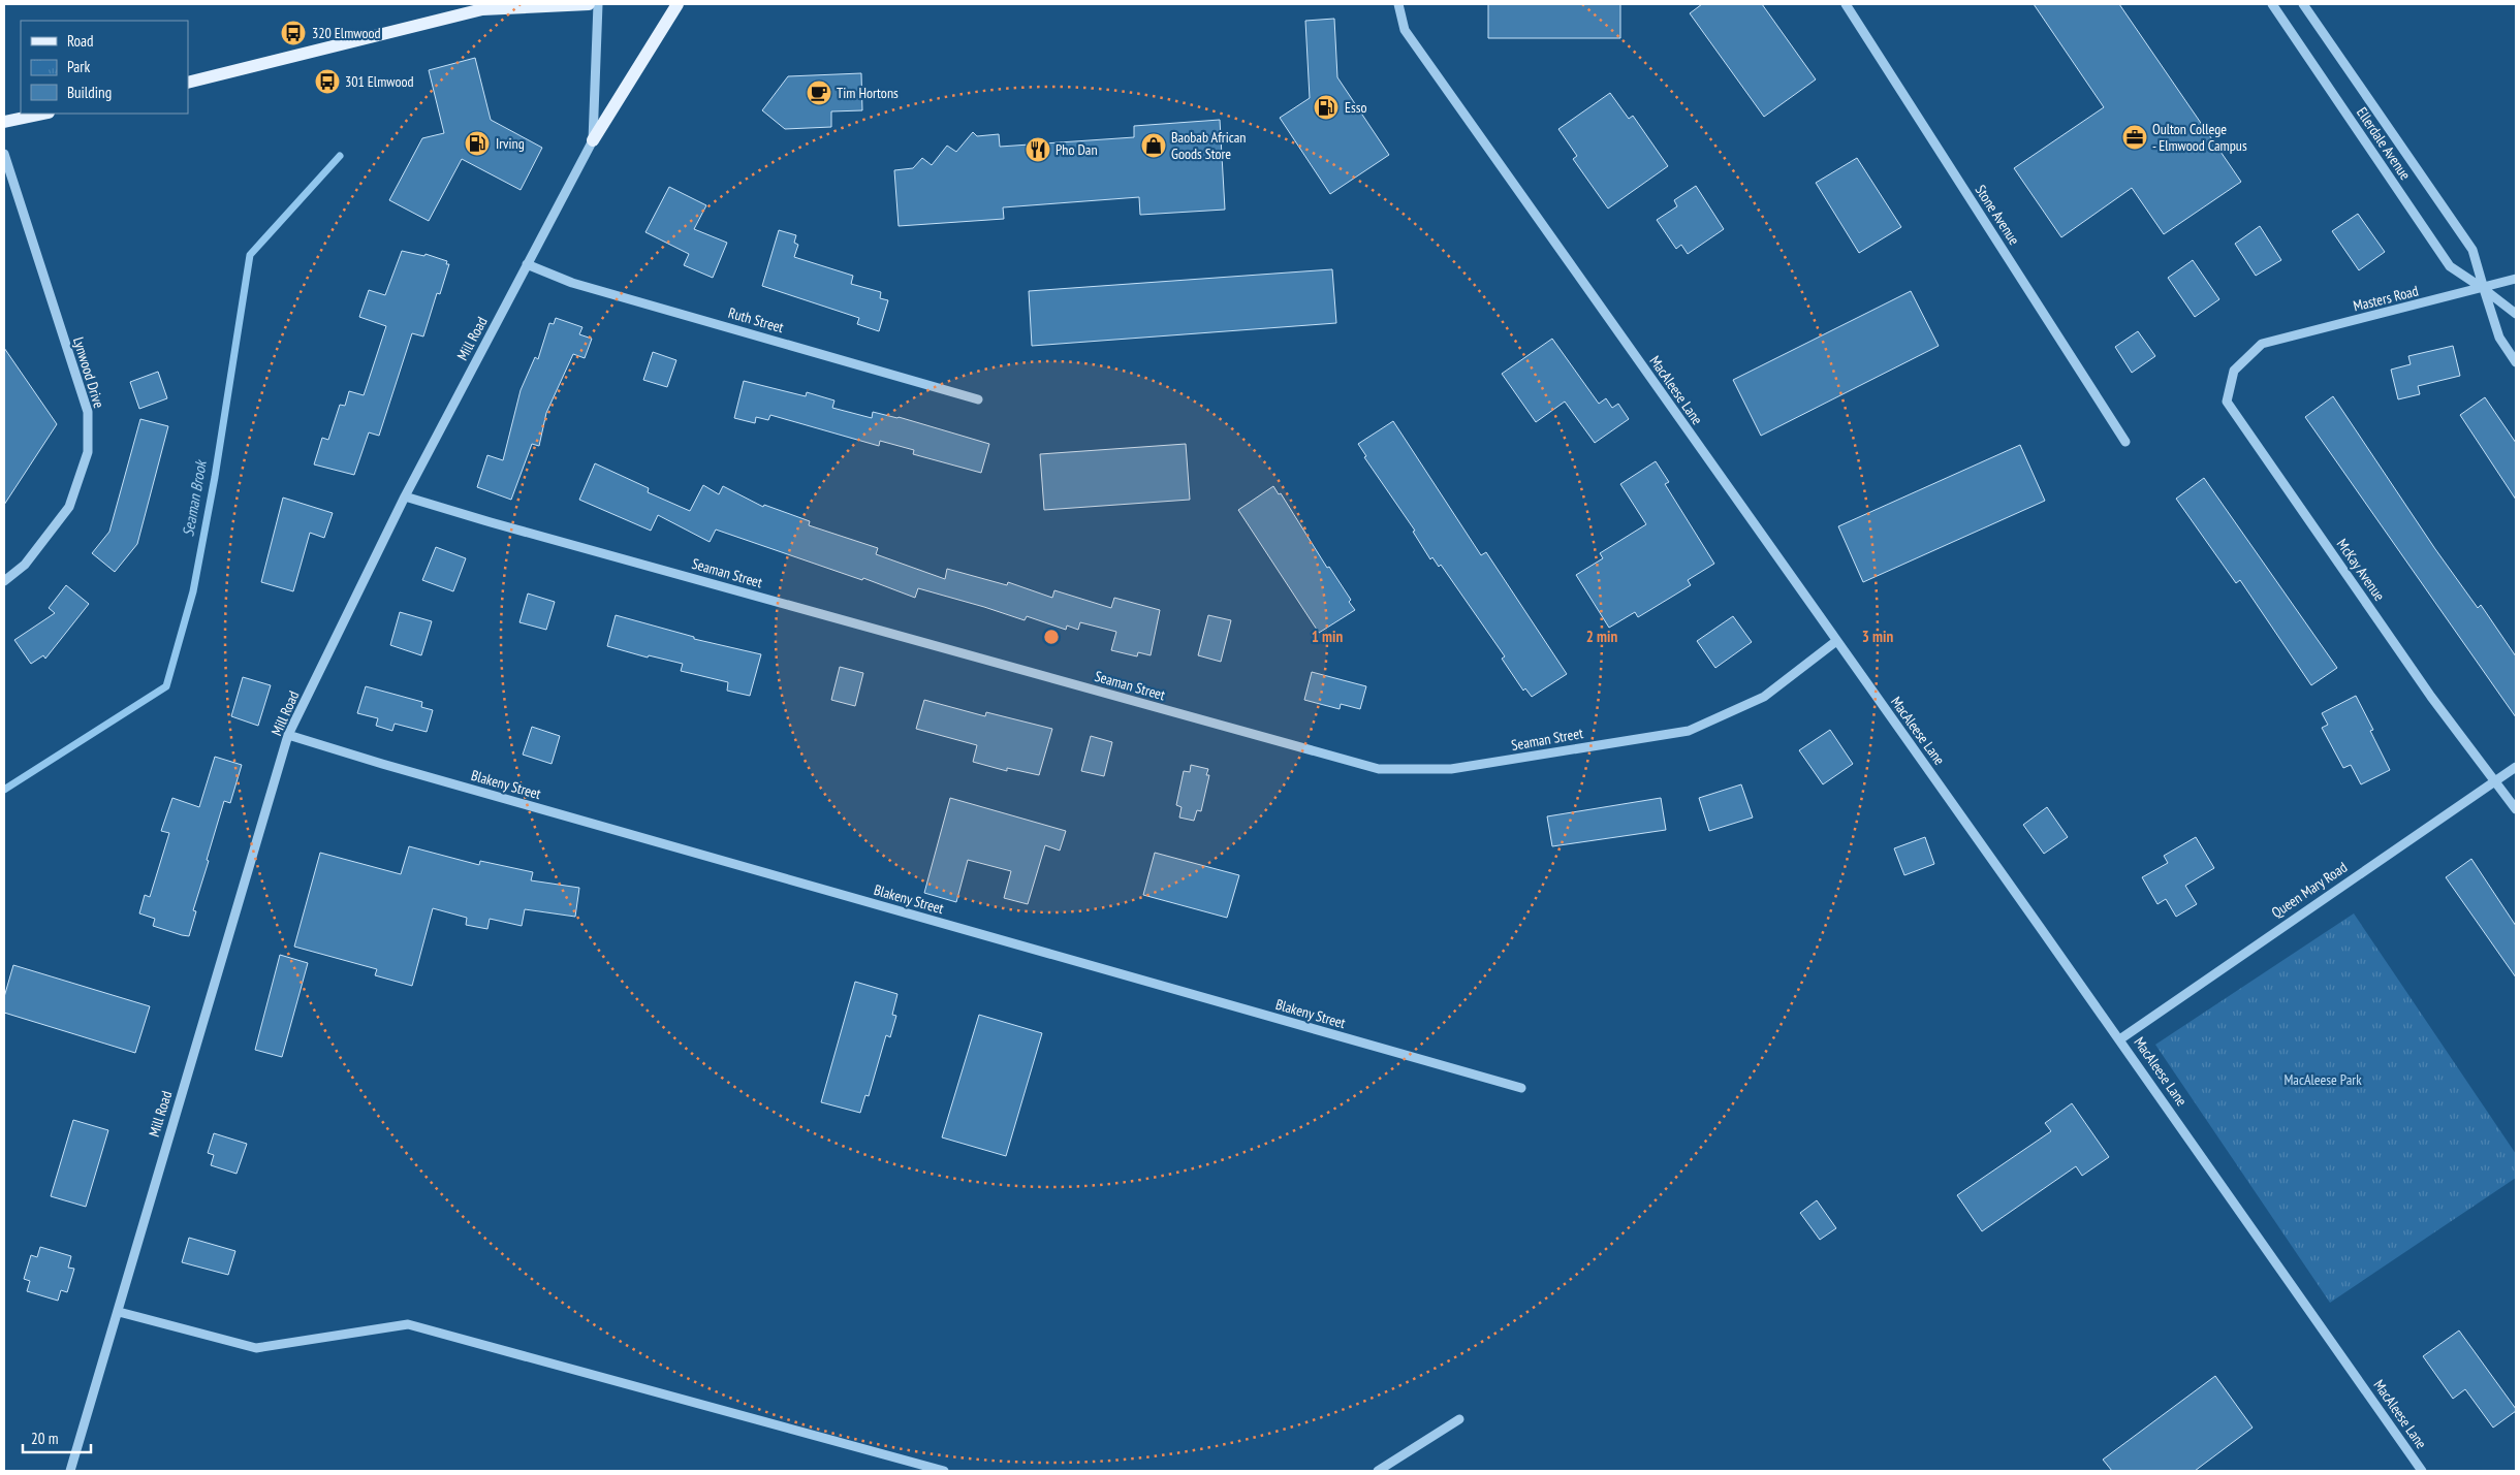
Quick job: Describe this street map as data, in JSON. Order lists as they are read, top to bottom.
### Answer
{
  "streets": {
    "street": [
      "Ellerdale Avenue",
      "Stone Avenue",
      "Masters Road",
      "Ruth Street",
      "Mill Road",
      "Lynwood Drive",
      "MacAleese Lane",
      "McKay Avenue",
      "Seaman Street",
      "Blakeny Street",
      "Queen Mary Road"
    ]
  },
  "crossings": [
    ["Ellerdale Avenue", "Masters Road"],
    ["Masters Road", "McKay Avenue"],
    ["Ruth Street", "Mill Road"],
    ["Mill Road", "Seaman Street"],
    ["Mill Road", "Blakeny Street"],
    ["MacAleese Lane", "Seaman Street"],
    ["MacAleese Lane", "Queen Mary Road"],
    ["McKay Avenue", "Queen Mary Road"]
  ],
  "water": ["Seaman Brook"],
  "parks": ["MacAleese Park"],
  "places": {
    "bus stop": ["320 Elmwood", "301 Elmwood"],
    "cafe": ["Tim Hortons"],
    "fuel station": ["Esso", "Irving"],
    "office": ["Oulton College - Elmwood Campus"],
    "shop": ["Baobab African Goods Store"],
    "restaurant": ["Pho Dan"]
  },
  "legend": ["Road", "Park", "Building"],
  "scale_bar": "20 m",
  "rings": ["1 min", "2 min", "3 min"]
}
